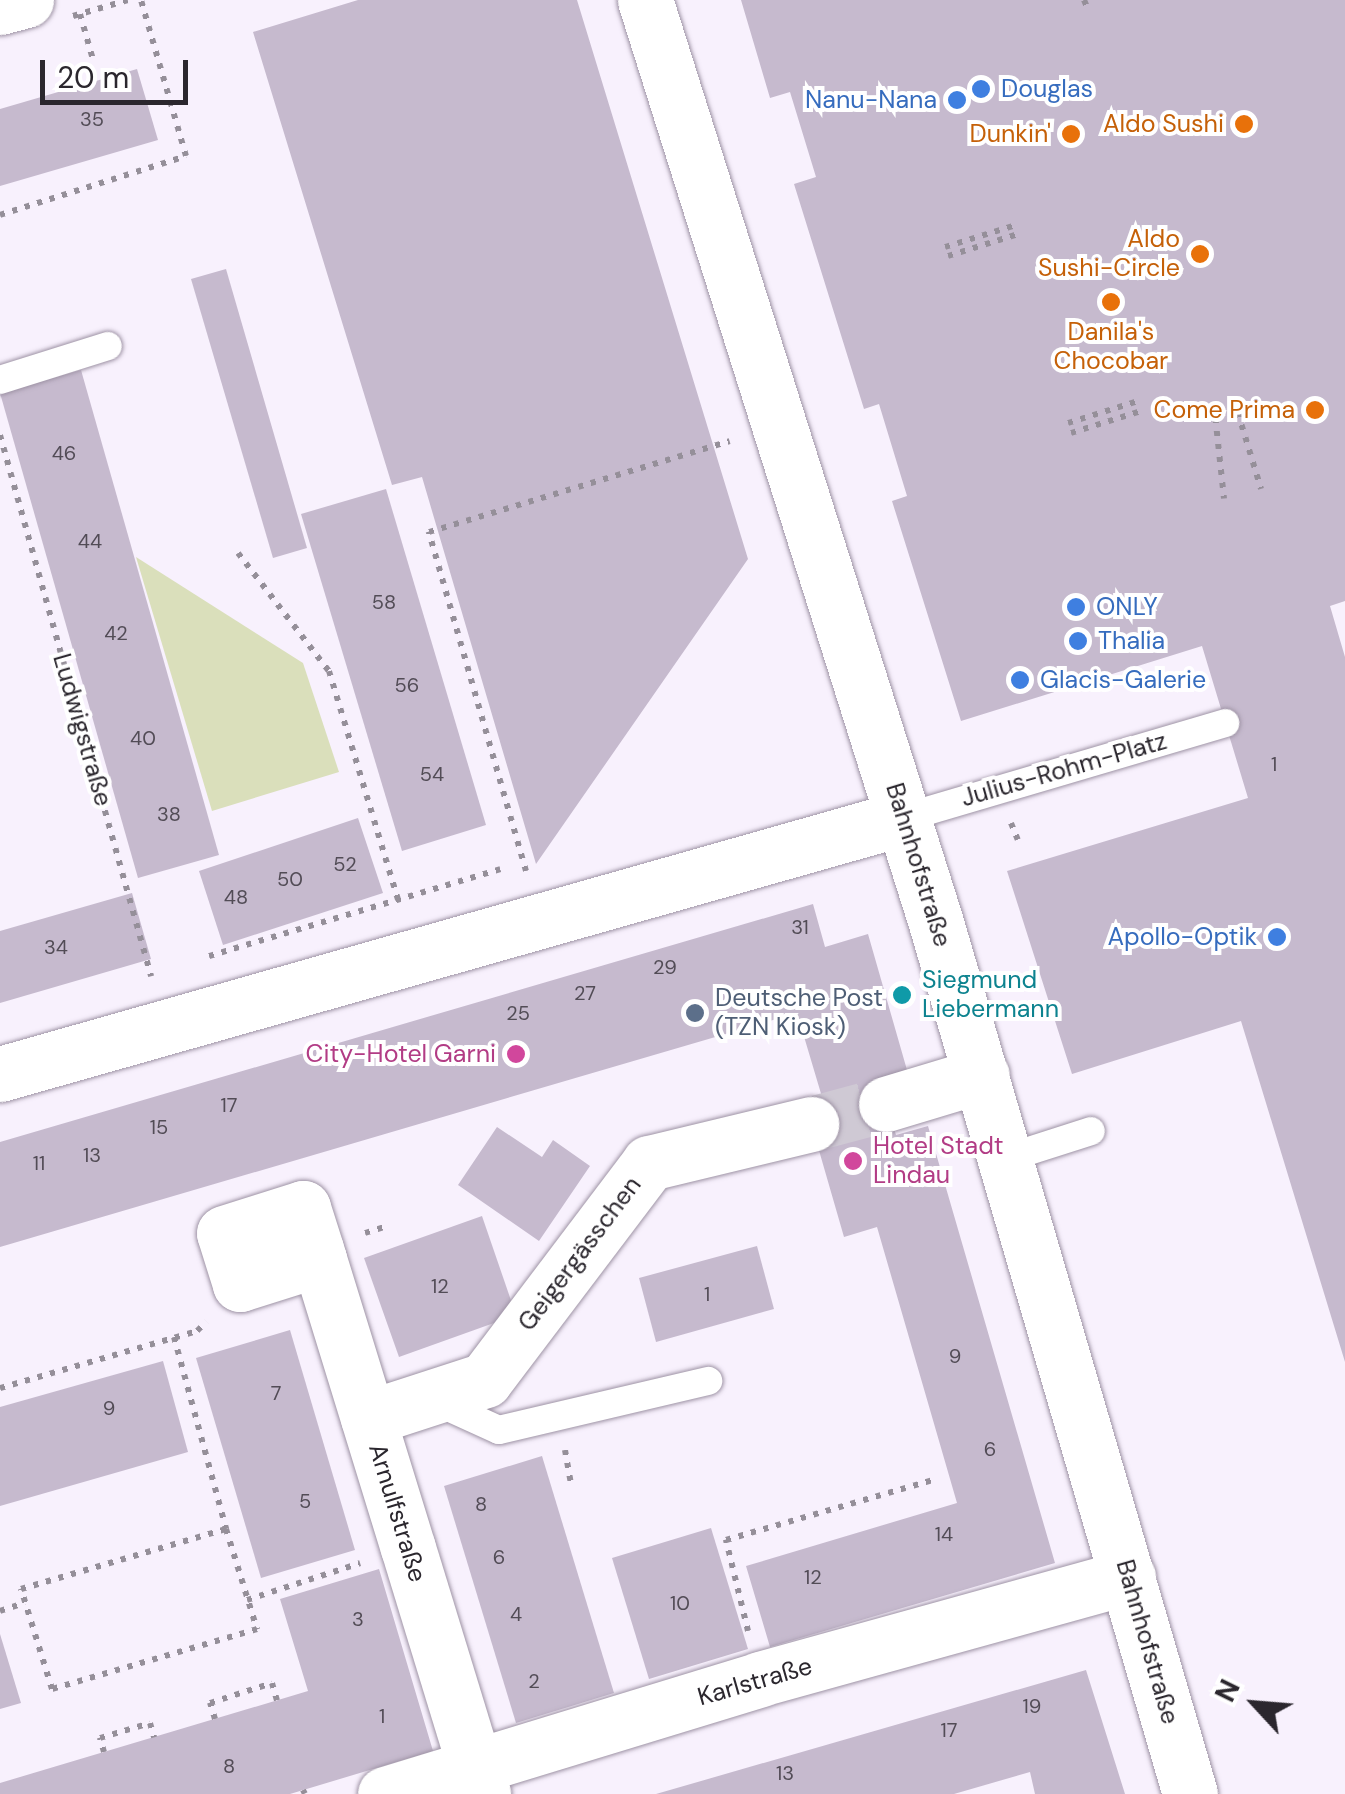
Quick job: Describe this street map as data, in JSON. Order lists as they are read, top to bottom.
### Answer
{
  "streets": {
    "street": [
      "Bahnhofstraße",
      "Geigergässchen",
      "Arnulfstraße",
      "Karlstraße"
    ],
    "lane": ["Julius-Rohm-Platz"],
    "path": ["Ludwigstraße"]
  },
  "crossings": [
    ["Julius-Rohm-Platz", "Bahnhofstraße"],
    ["Bahnhofstraße", "Karlstraße"],
    ["Geigergässchen", "Arnulfstraße"],
    ["Arnulfstraße", "Karlstraße"]
  ],
  "places": [
    "Douglas",
    "Nanu-Nana",
    "Aldo Sushi",
    "Dunkin'",
    "Aldo Sushi-Circle",
    "Danila's Chocobar",
    "Come Prima",
    "ONLY",
    "Thalia",
    "Glacis-Galerie",
    "Apollo-Optik",
    "Siegmund Liebermann",
    "Deutsche Post (TZN Kiosk)",
    "City-Hotel Garni",
    "Hotel Stadt Lindau"
  ],
  "house_numbers": [
    "35",
    "46",
    "44",
    "58",
    "42",
    "56",
    "40",
    "1",
    "54",
    "38",
    "52",
    "50",
    "48",
    "31",
    "34",
    "29",
    "27",
    "25",
    "17",
    "15",
    "13",
    "11",
    "12",
    "1",
    "9",
    "7",
    "9",
    "6",
    "5",
    "8",
    "14",
    "6",
    "12",
    "10",
    "4",
    "3",
    "2",
    "19",
    "1",
    "17",
    "8",
    "13"
  ],
  "scale_bar": "20 m",
  "north": "top left"
}
